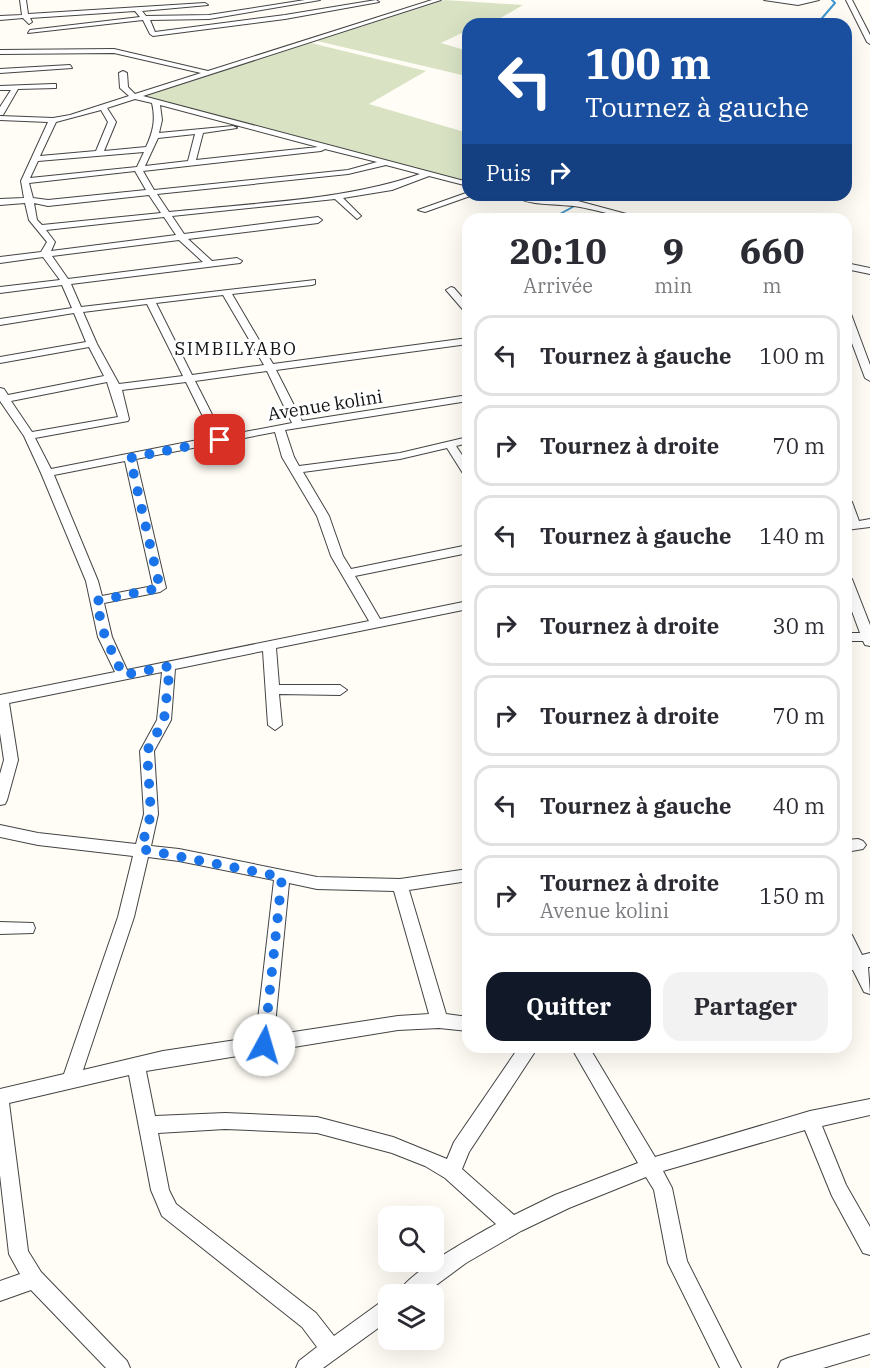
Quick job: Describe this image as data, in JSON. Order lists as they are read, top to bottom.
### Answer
{
  "streets": {
    "street": ["Avenue kolini"]
  },
  "districts": ["SIMBILYABO"],
  "page": {
    "turn": ["100 m", "Tournez à gauche"],
    "then": "Puis",
    "eta": [
      "20:10",
      "Arrivée",
      "9",
      "min",
      "660",
      "m"
    ],
    "list": [
      {
        "name": "Tournez à gauche",
        "value": "100 m"
      },
      {
        "name": "Tournez à droite",
        "value": "70 m"
      },
      {
        "name": "Tournez à gauche",
        "value": "140 m"
      },
      {
        "name": "Tournez à droite",
        "value": "30 m"
      },
      {
        "name": "Tournez à droite",
        "value": "70 m"
      },
      {
        "name": "Tournez à gauche",
        "value": "40 m"
      },
      {
        "name": "Tournez à droite",
        "note": "Avenue kolini",
        "value": "150 m"
      }
    ],
    "buttons": ["Quitter", "Partager"]
  }
}
